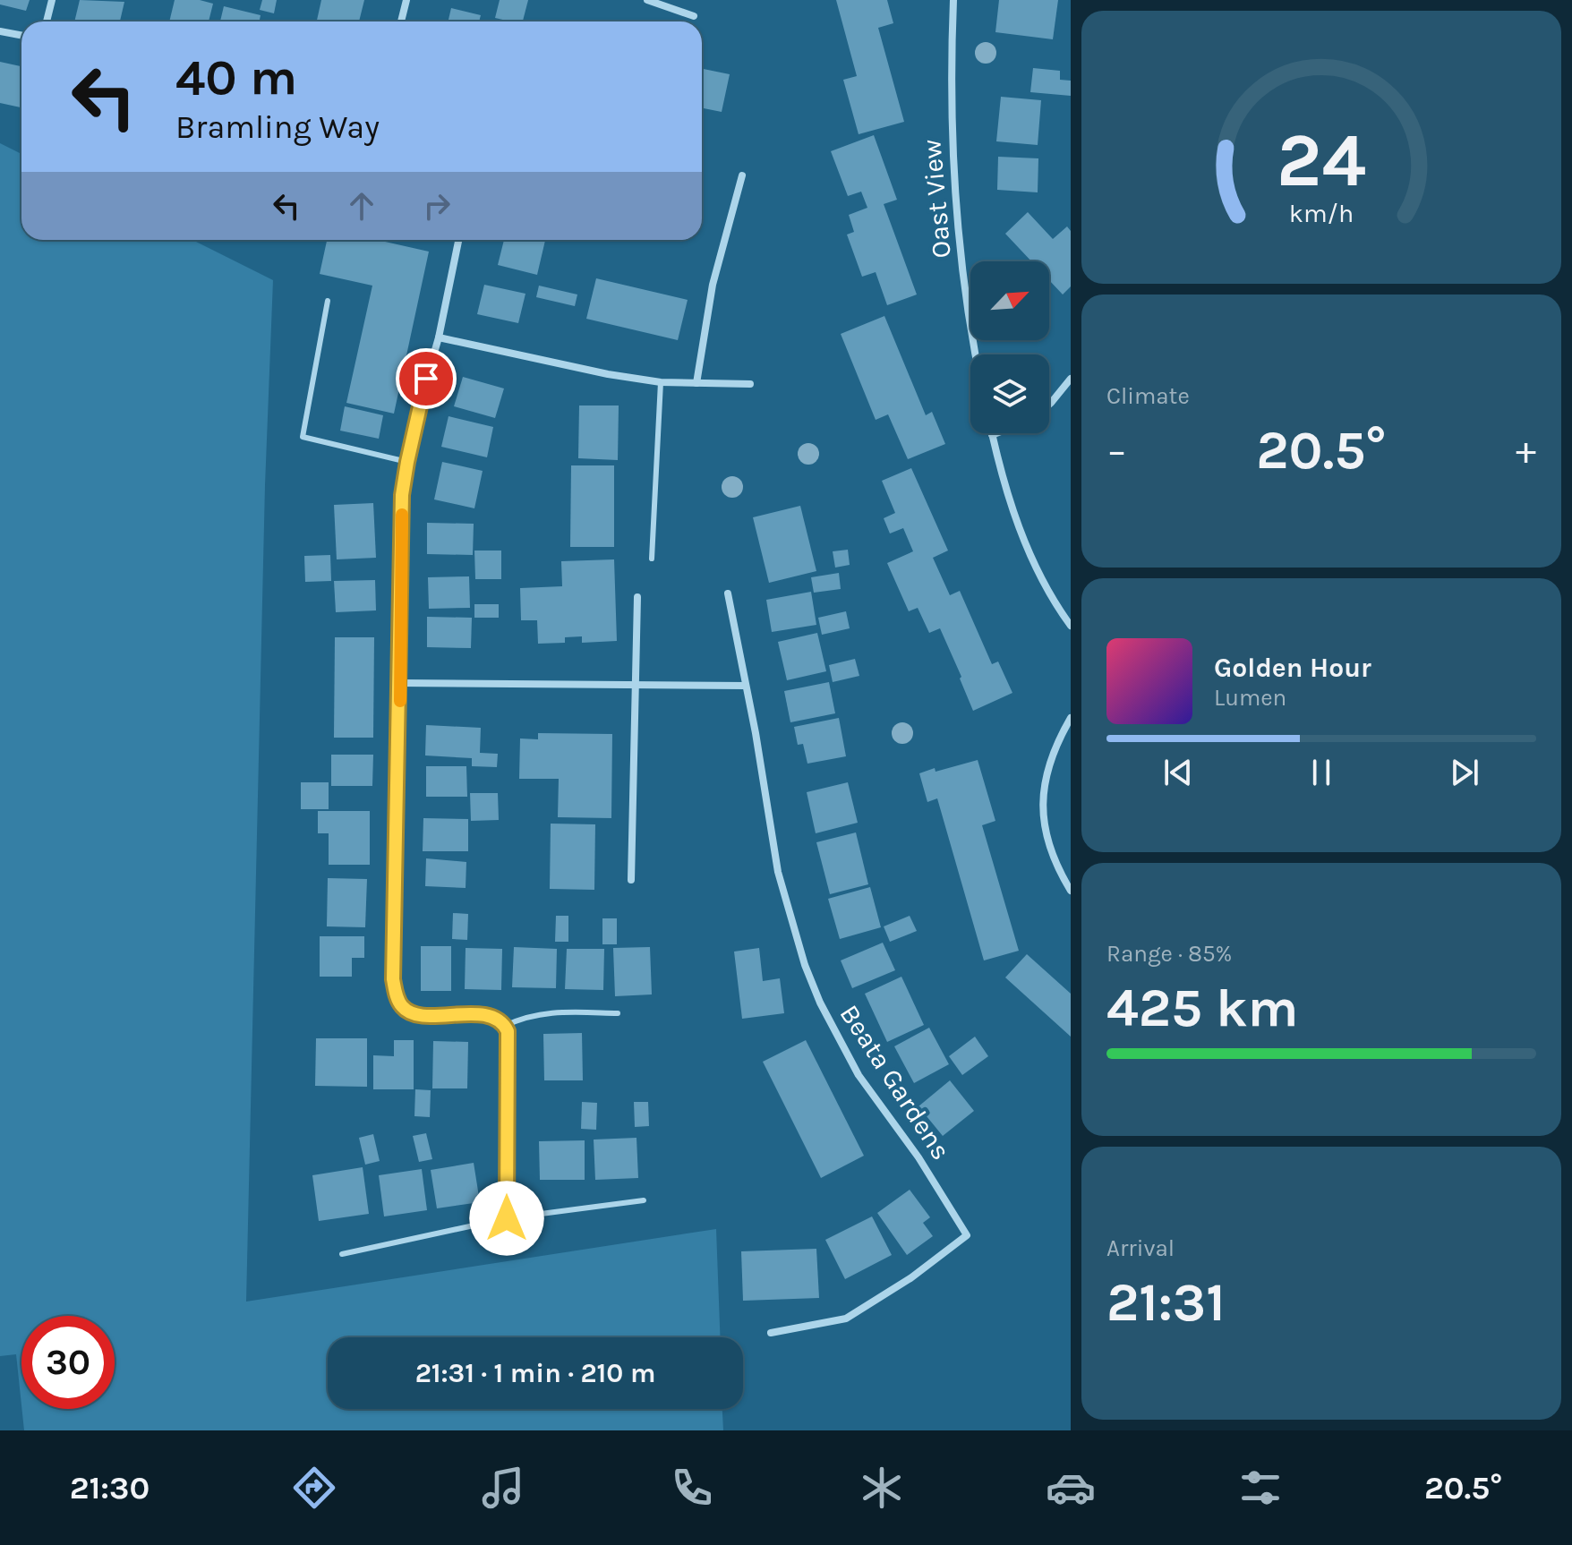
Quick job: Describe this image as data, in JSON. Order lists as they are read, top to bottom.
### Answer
{
  "streets": {
    "street": ["Oast View", "Beata Gardens"]
  },
  "north": "top right",
  "page": {
    "turn": ["40 m", "Bramling Way"],
    "tile": [
      "Climate",
      ["Range · 85%", "425 km"],
      ["Arrival", "21:31"]
    ],
    "heat": ["−", "20.5°", "+"],
    "song": ["Golden Hour", "Lumen"],
    "limit": "30",
    "trip": "21:31 · 1 min · 210 m",
    "tabs": ["21:30", "20.5°"],
    "gauge": ["24", "km/h"]
  }
}
